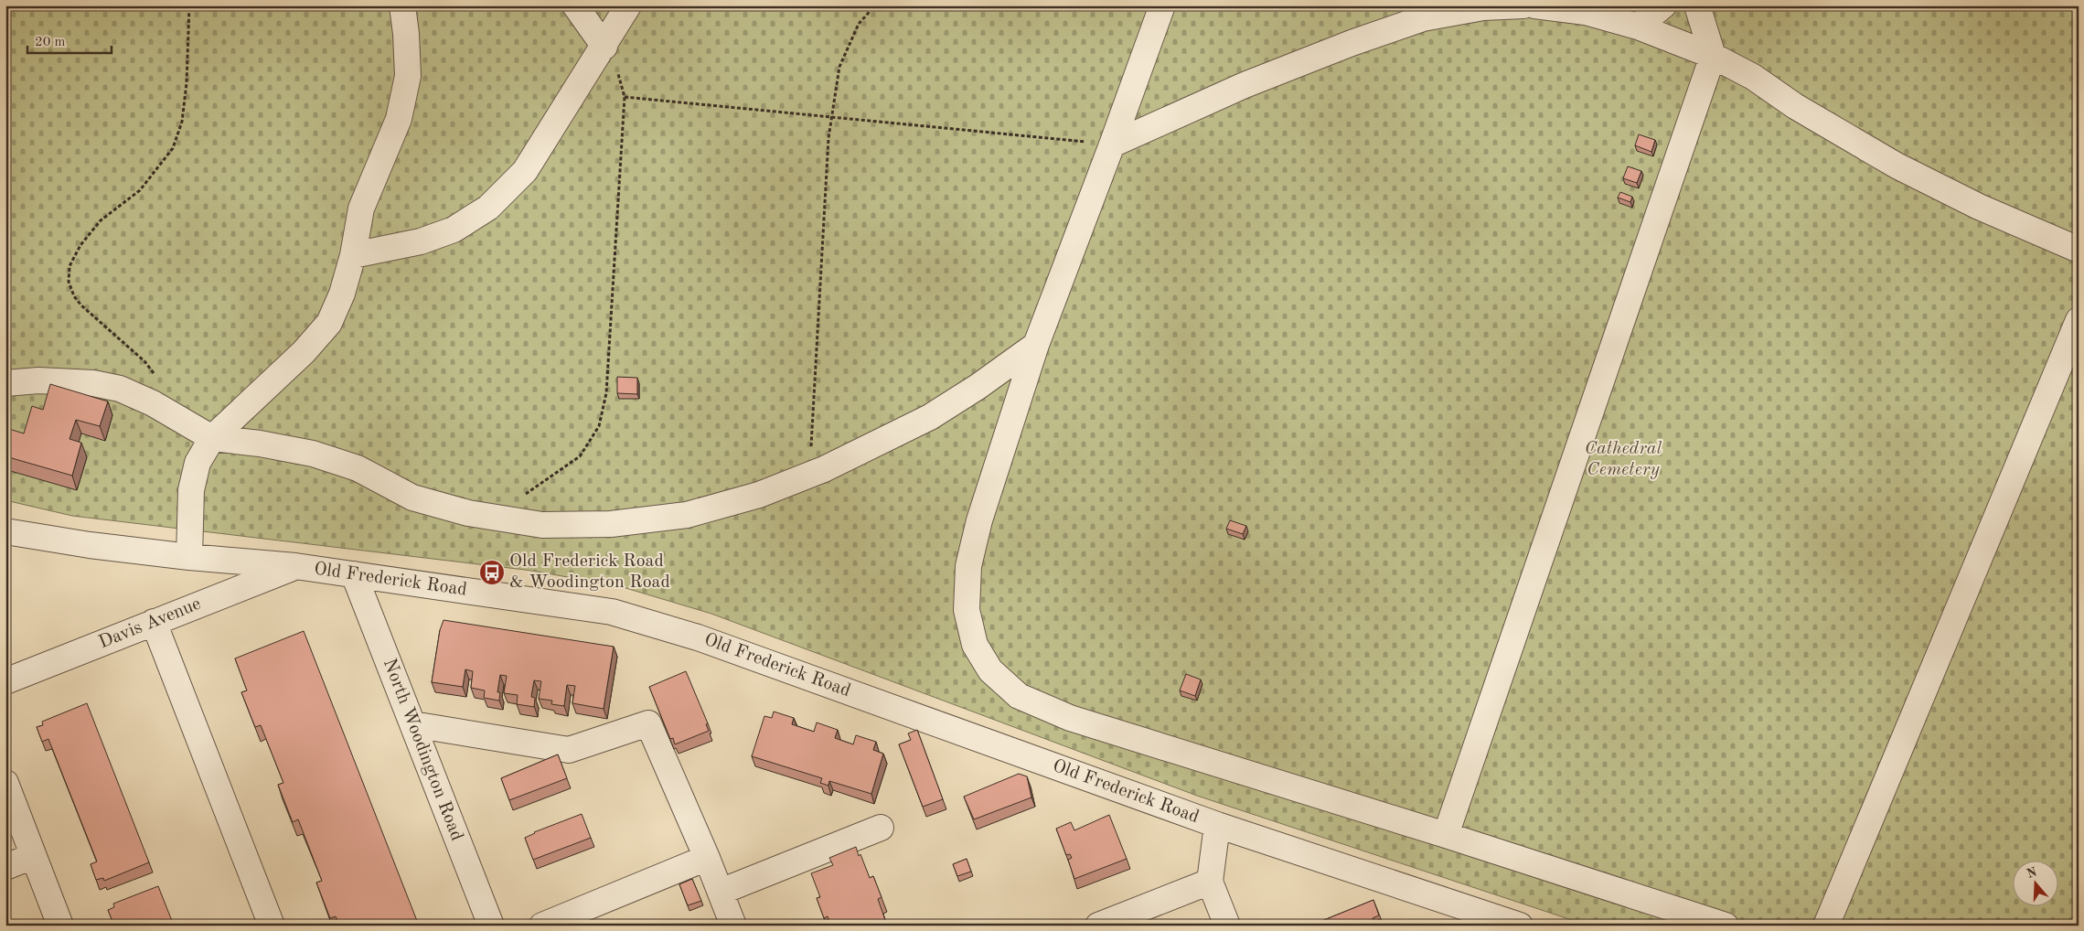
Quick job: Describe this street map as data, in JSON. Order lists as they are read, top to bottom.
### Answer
{
  "streets": {
    "street": ["Old Frederick Road", "Davis Avenue", "North Woodington Road"]
  },
  "crossings": [
    ["Old Frederick Road", "Davis Avenue"],
    ["Old Frederick Road", "North Woodington Road"]
  ],
  "parks": ["Cathedral Cemetery"],
  "places": {
    "bus stop": ["Old Frederick Road & Woodington Road"]
  },
  "scale_bar": "20 m",
  "north": "top"
}
